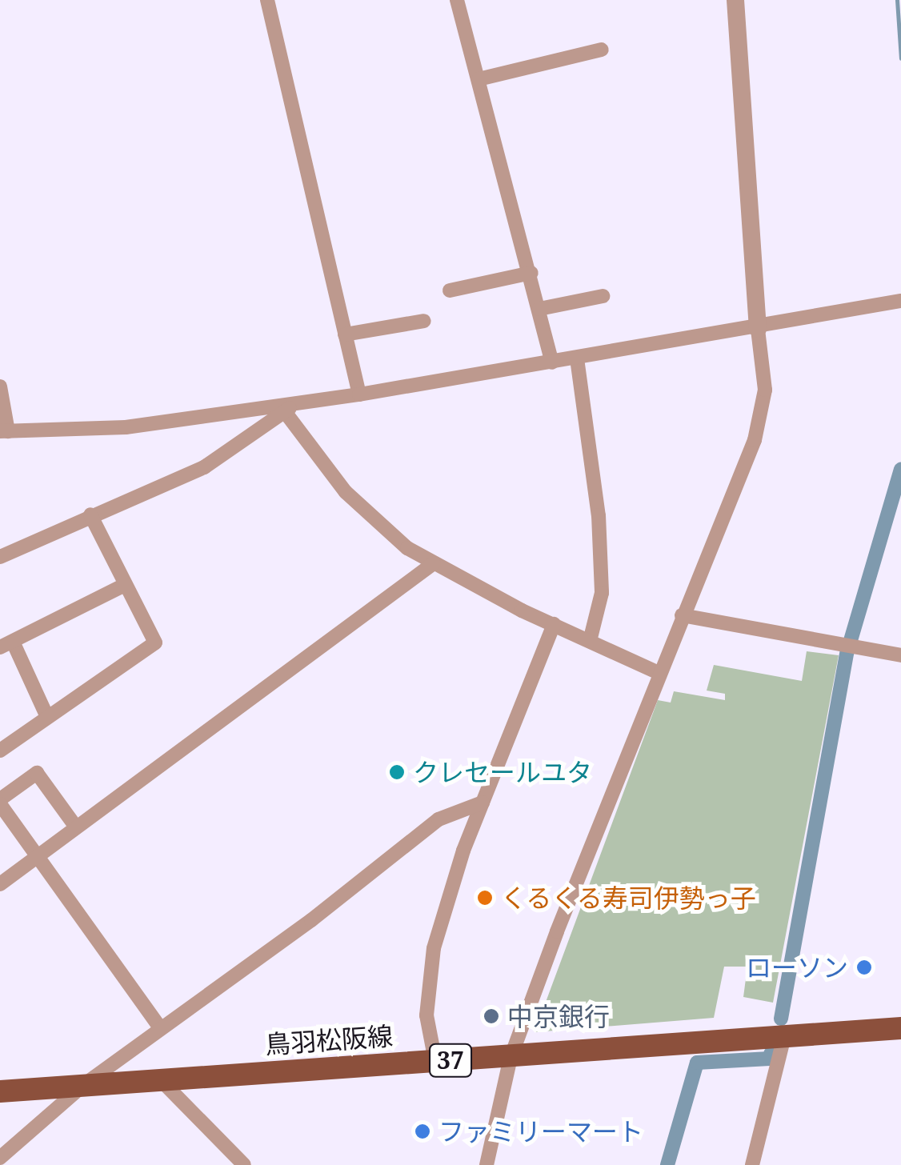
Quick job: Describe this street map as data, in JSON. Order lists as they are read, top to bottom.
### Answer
{
  "streets": {
    "main road": ["鳥羽松阪線", "37"]
  },
  "places": [
    "クレセールユタ",
    "くるくる寿司伊勢っ子",
    "ローソン",
    "中京銀行",
    "ファミリーマート"
  ]
}
